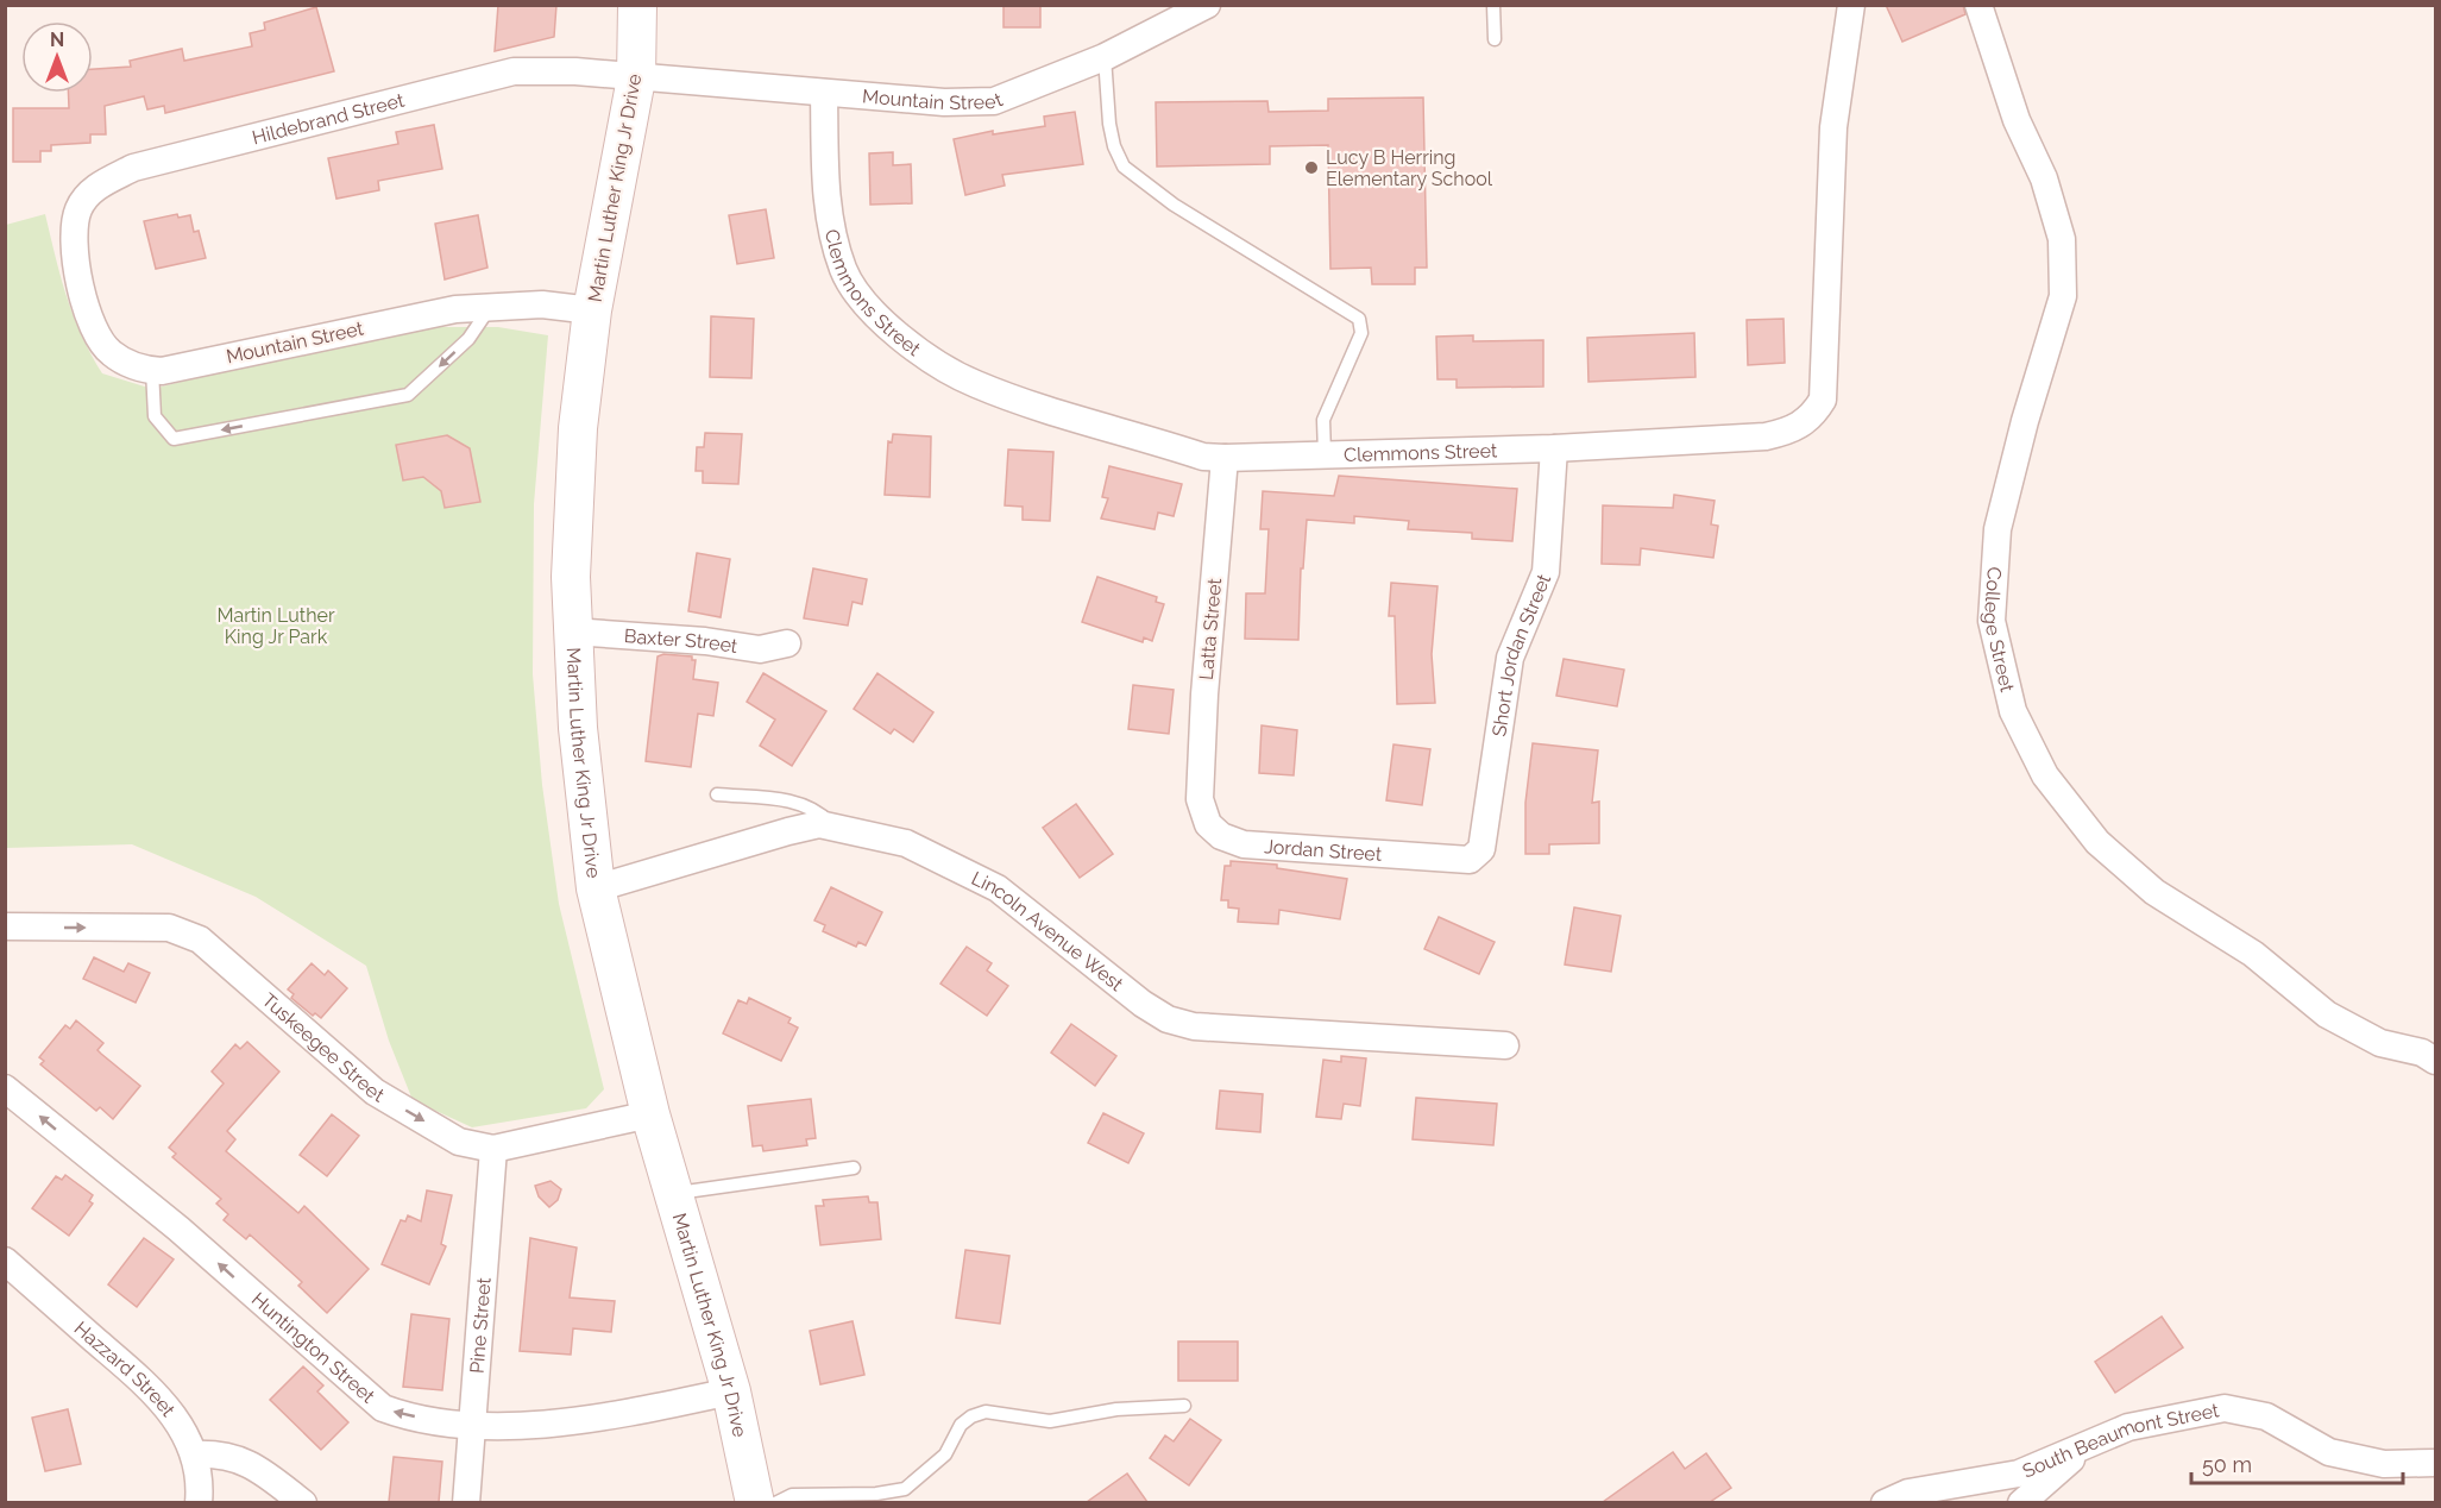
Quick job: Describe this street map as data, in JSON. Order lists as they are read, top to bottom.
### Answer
{
  "streets": {
    "main road": ["Martin Luther King Jr Drive"],
    "street": [
      "Mountain Street",
      "Hildebrand Street",
      "Clemmons Street",
      "Latta Street",
      "College Street",
      "Baxter Street",
      "Short Jordan Street",
      "Jordan Street",
      "Lincoln Avenue West",
      "Tuskeegee Street",
      "Pine Street",
      "Huntington Street",
      "Hazzard Street",
      "South Beaumont Street"
    ]
  },
  "crossings": [
    ["Mountain Street", "Hildebrand Street"],
    ["Mountain Street", "Martin Luther King Jr Drive"],
    ["Mountain Street", "Clemmons Street"],
    ["Hildebrand Street", "Martin Luther King Jr Drive"],
    ["Martin Luther King Jr Drive", "Baxter Street"],
    ["Martin Luther King Jr Drive", "Lincoln Avenue West"],
    ["Martin Luther King Jr Drive", "Tuskeegee Street"],
    ["Martin Luther King Jr Drive", "Huntington Street"],
    ["Clemmons Street", "Latta Street"],
    ["Clemmons Street", "Short Jordan Street"],
    ["Latta Street", "Jordan Street"],
    ["Short Jordan Street", "Jordan Street"],
    ["Tuskeegee Street", "Pine Street"],
    ["Pine Street", "Huntington Street"]
  ],
  "one_way": ["Tuskeegee Street", "Huntington Street"],
  "parks": ["Martin Luther King Jr Park"],
  "places": ["Lucy B Herring Elementary School"],
  "scale_bar": "50 m",
  "north": "top"
}
